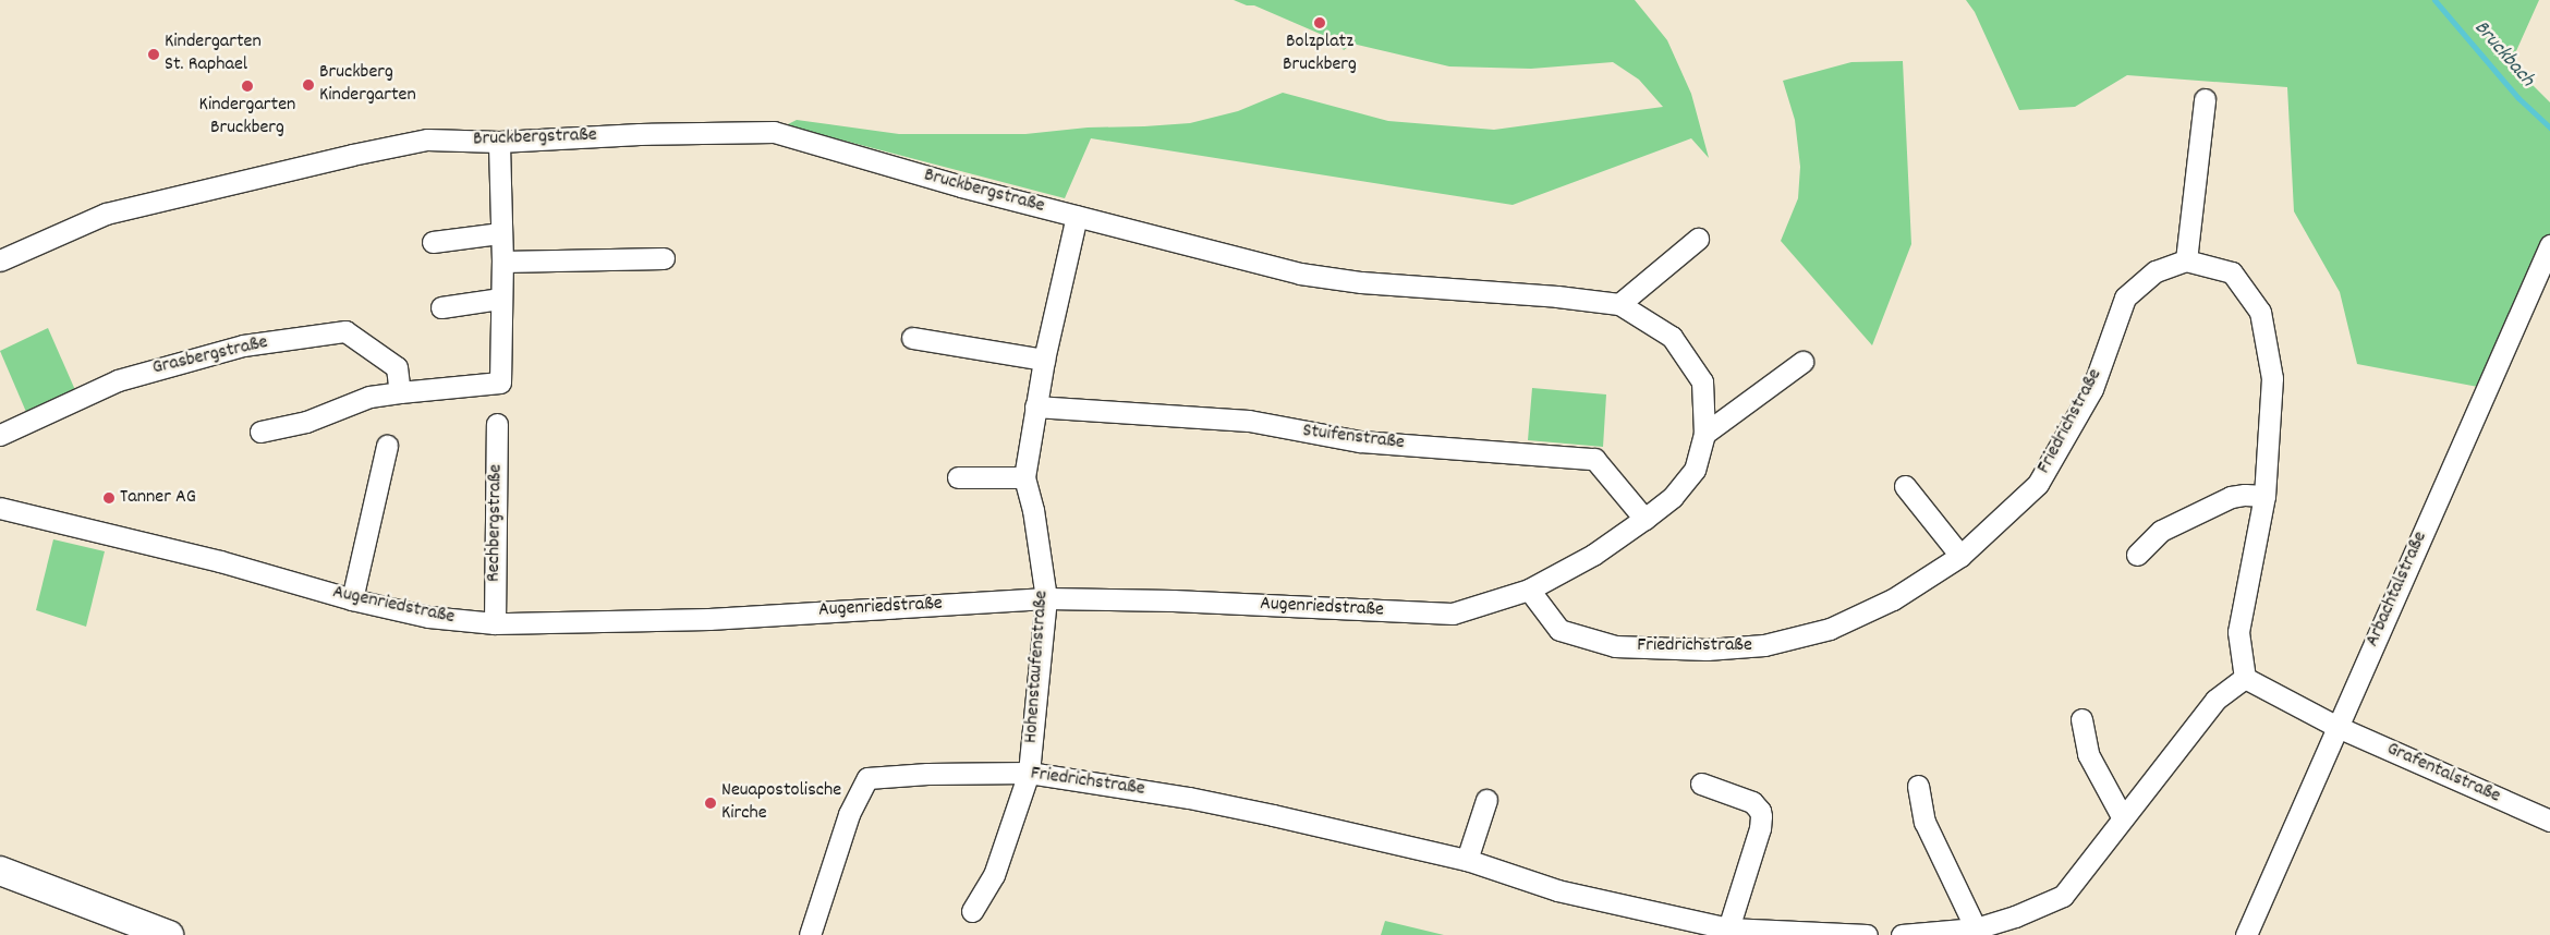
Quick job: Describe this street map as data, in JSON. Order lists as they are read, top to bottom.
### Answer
{
  "streets": {
    "street": [
      "Bruckbergstraße",
      "Grasbergstraße",
      "Friedrichstraße",
      "Stuifenstraße",
      "Rechbergstraße",
      "Arbachtalstraße",
      "Augenriedstraße",
      "Hohenstaufenstraße",
      "Grafentalstraße"
    ]
  },
  "crossings": [
    ["Bruckbergstraße", "Augenriedstraße"],
    ["Bruckbergstraße", "Hohenstaufenstraße"],
    ["Friedrichstraße", "Augenriedstraße"],
    ["Friedrichstraße", "Hohenstaufenstraße"],
    ["Stuifenstraße", "Augenriedstraße"],
    ["Stuifenstraße", "Hohenstaufenstraße"],
    ["Rechbergstraße", "Augenriedstraße"],
    ["Arbachtalstraße", "Grafentalstraße"],
    ["Augenriedstraße", "Hohenstaufenstraße"]
  ],
  "water": ["Bruckbach"],
  "places": [
    "Bolzplatz Bruckberg",
    "Kindergarten St. Raphael",
    "Bruckberg Kindergarten",
    "Kindergarten Bruckberg",
    "Tanner AG",
    "Neuapostolische Kirche"
  ]
}
